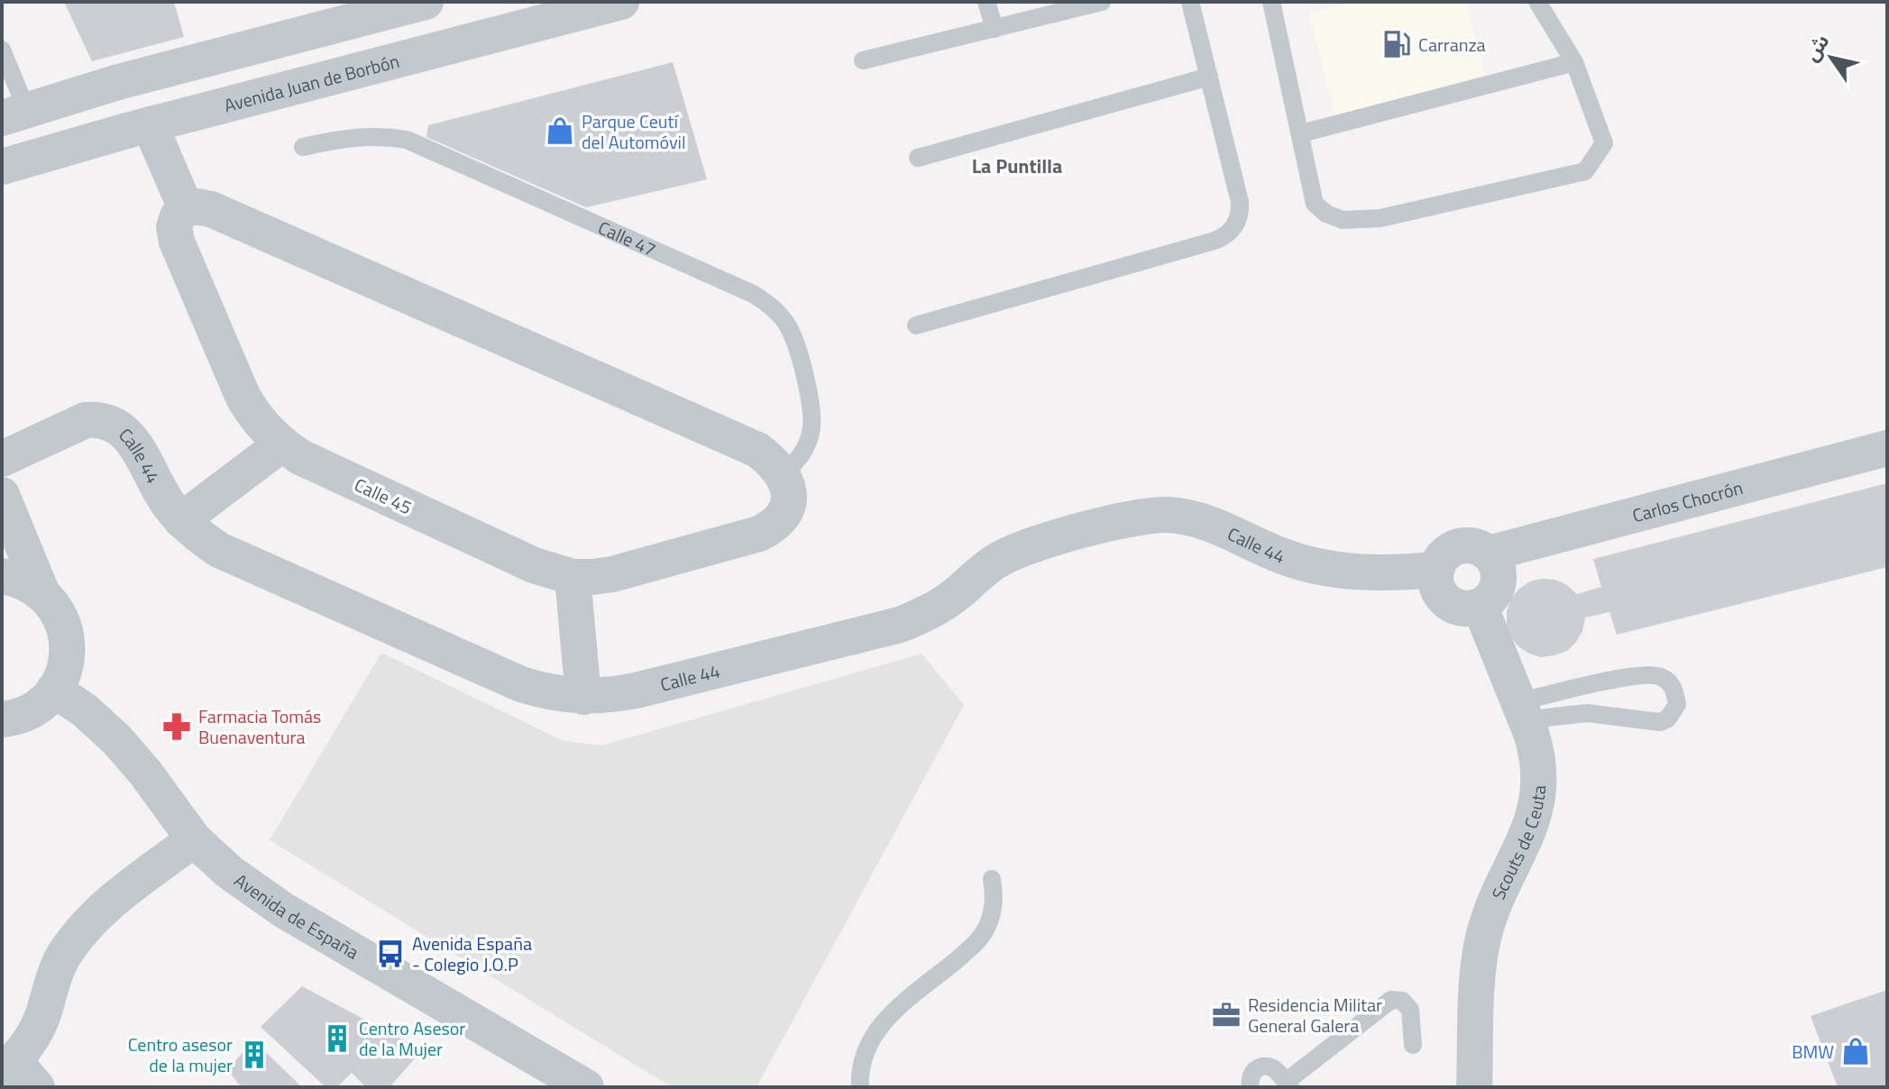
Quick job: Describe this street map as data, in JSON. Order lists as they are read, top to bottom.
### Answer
{
  "streets": {
    "street": [
      "Avenida Juan de Borbón",
      "Calle 44",
      "Calle 45",
      "Carlos Chocrón",
      "Scouts de Ceuta",
      "Avenida de España"
    ],
    "lane": ["Calle 47"]
  },
  "crossings": [
    ["Calle 47", "Calle 45"],
    ["Calle 44", "Carlos Chocrón"],
    ["Calle 44", "Scouts de Ceuta"],
    ["Carlos Chocrón", "Scouts de Ceuta"]
  ],
  "districts": ["La Puntilla"],
  "places": {
    "fuel station": ["Carranza"],
    "shop": ["Parque Ceutí del Automóvil", "BMW"],
    "pharmacy": ["Farmacia Tomás Buenaventura"],
    "bus stop": ["Avenida España - Colegio J.O.P"],
    "office": ["Residencia Militar General Galera"],
    "building": ["Centro Asesor de la Mujer", "Centro asesor de la mujer"]
  },
  "north": "top left"
}
